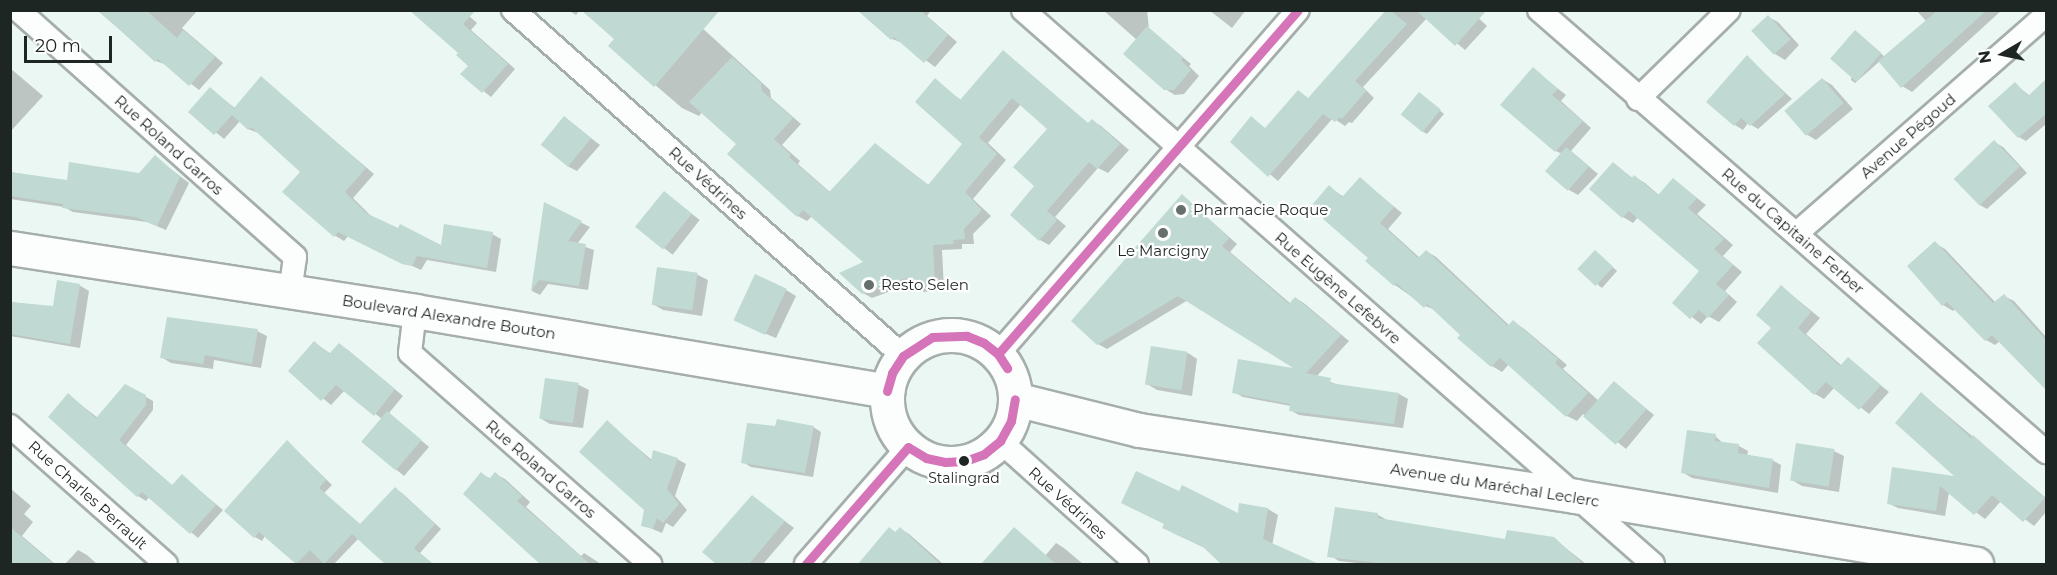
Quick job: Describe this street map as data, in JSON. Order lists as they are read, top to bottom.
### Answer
{
  "streets": {
    "street": [
      "Avenue Pégoud",
      "Rue Roland Garros",
      "Rue Védrines",
      "Rue du Capitaine Ferber",
      "Rue Eugène Lefebvre",
      "Boulevard Alexandre Bouton",
      "Avenue du Maréchal Leclerc",
      "Rue Charles Perrault"
    ]
  },
  "crossings": [
    ["Avenue Pégoud", "Rue du Capitaine Ferber"],
    ["Rue Roland Garros", "Boulevard Alexandre Bouton"],
    ["Rue Védrines", "Boulevard Alexandre Bouton"],
    ["Rue Védrines", "Avenue du Maréchal Leclerc"],
    ["Rue Eugène Lefebvre", "Avenue du Maréchal Leclerc"],
    ["Boulevard Alexandre Bouton", "Avenue du Maréchal Leclerc"]
  ],
  "places": [
    "Pharmacie Roque",
    "Le Marcigny",
    "Resto Selen",
    "Stalingrad"
  ],
  "scale_bar": "20 m",
  "north": "left"
}
